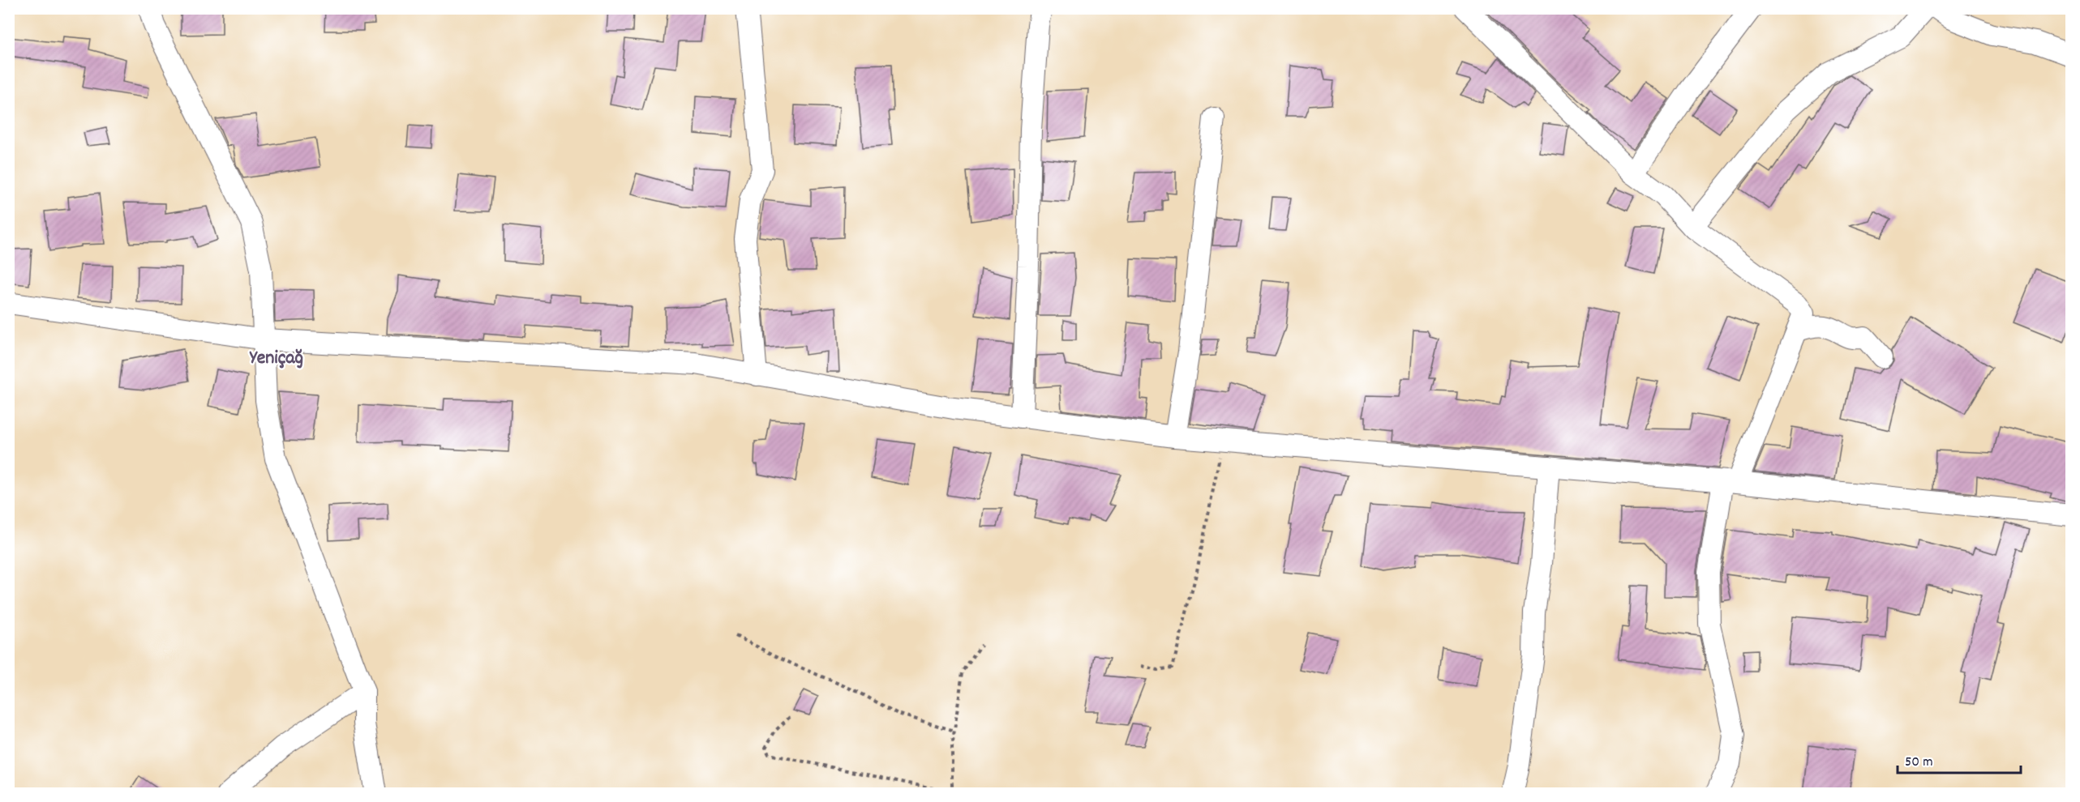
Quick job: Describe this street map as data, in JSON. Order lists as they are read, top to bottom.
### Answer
{
  "districts": ["Yeniçağ"],
  "scale_bar": "50 m"
}
